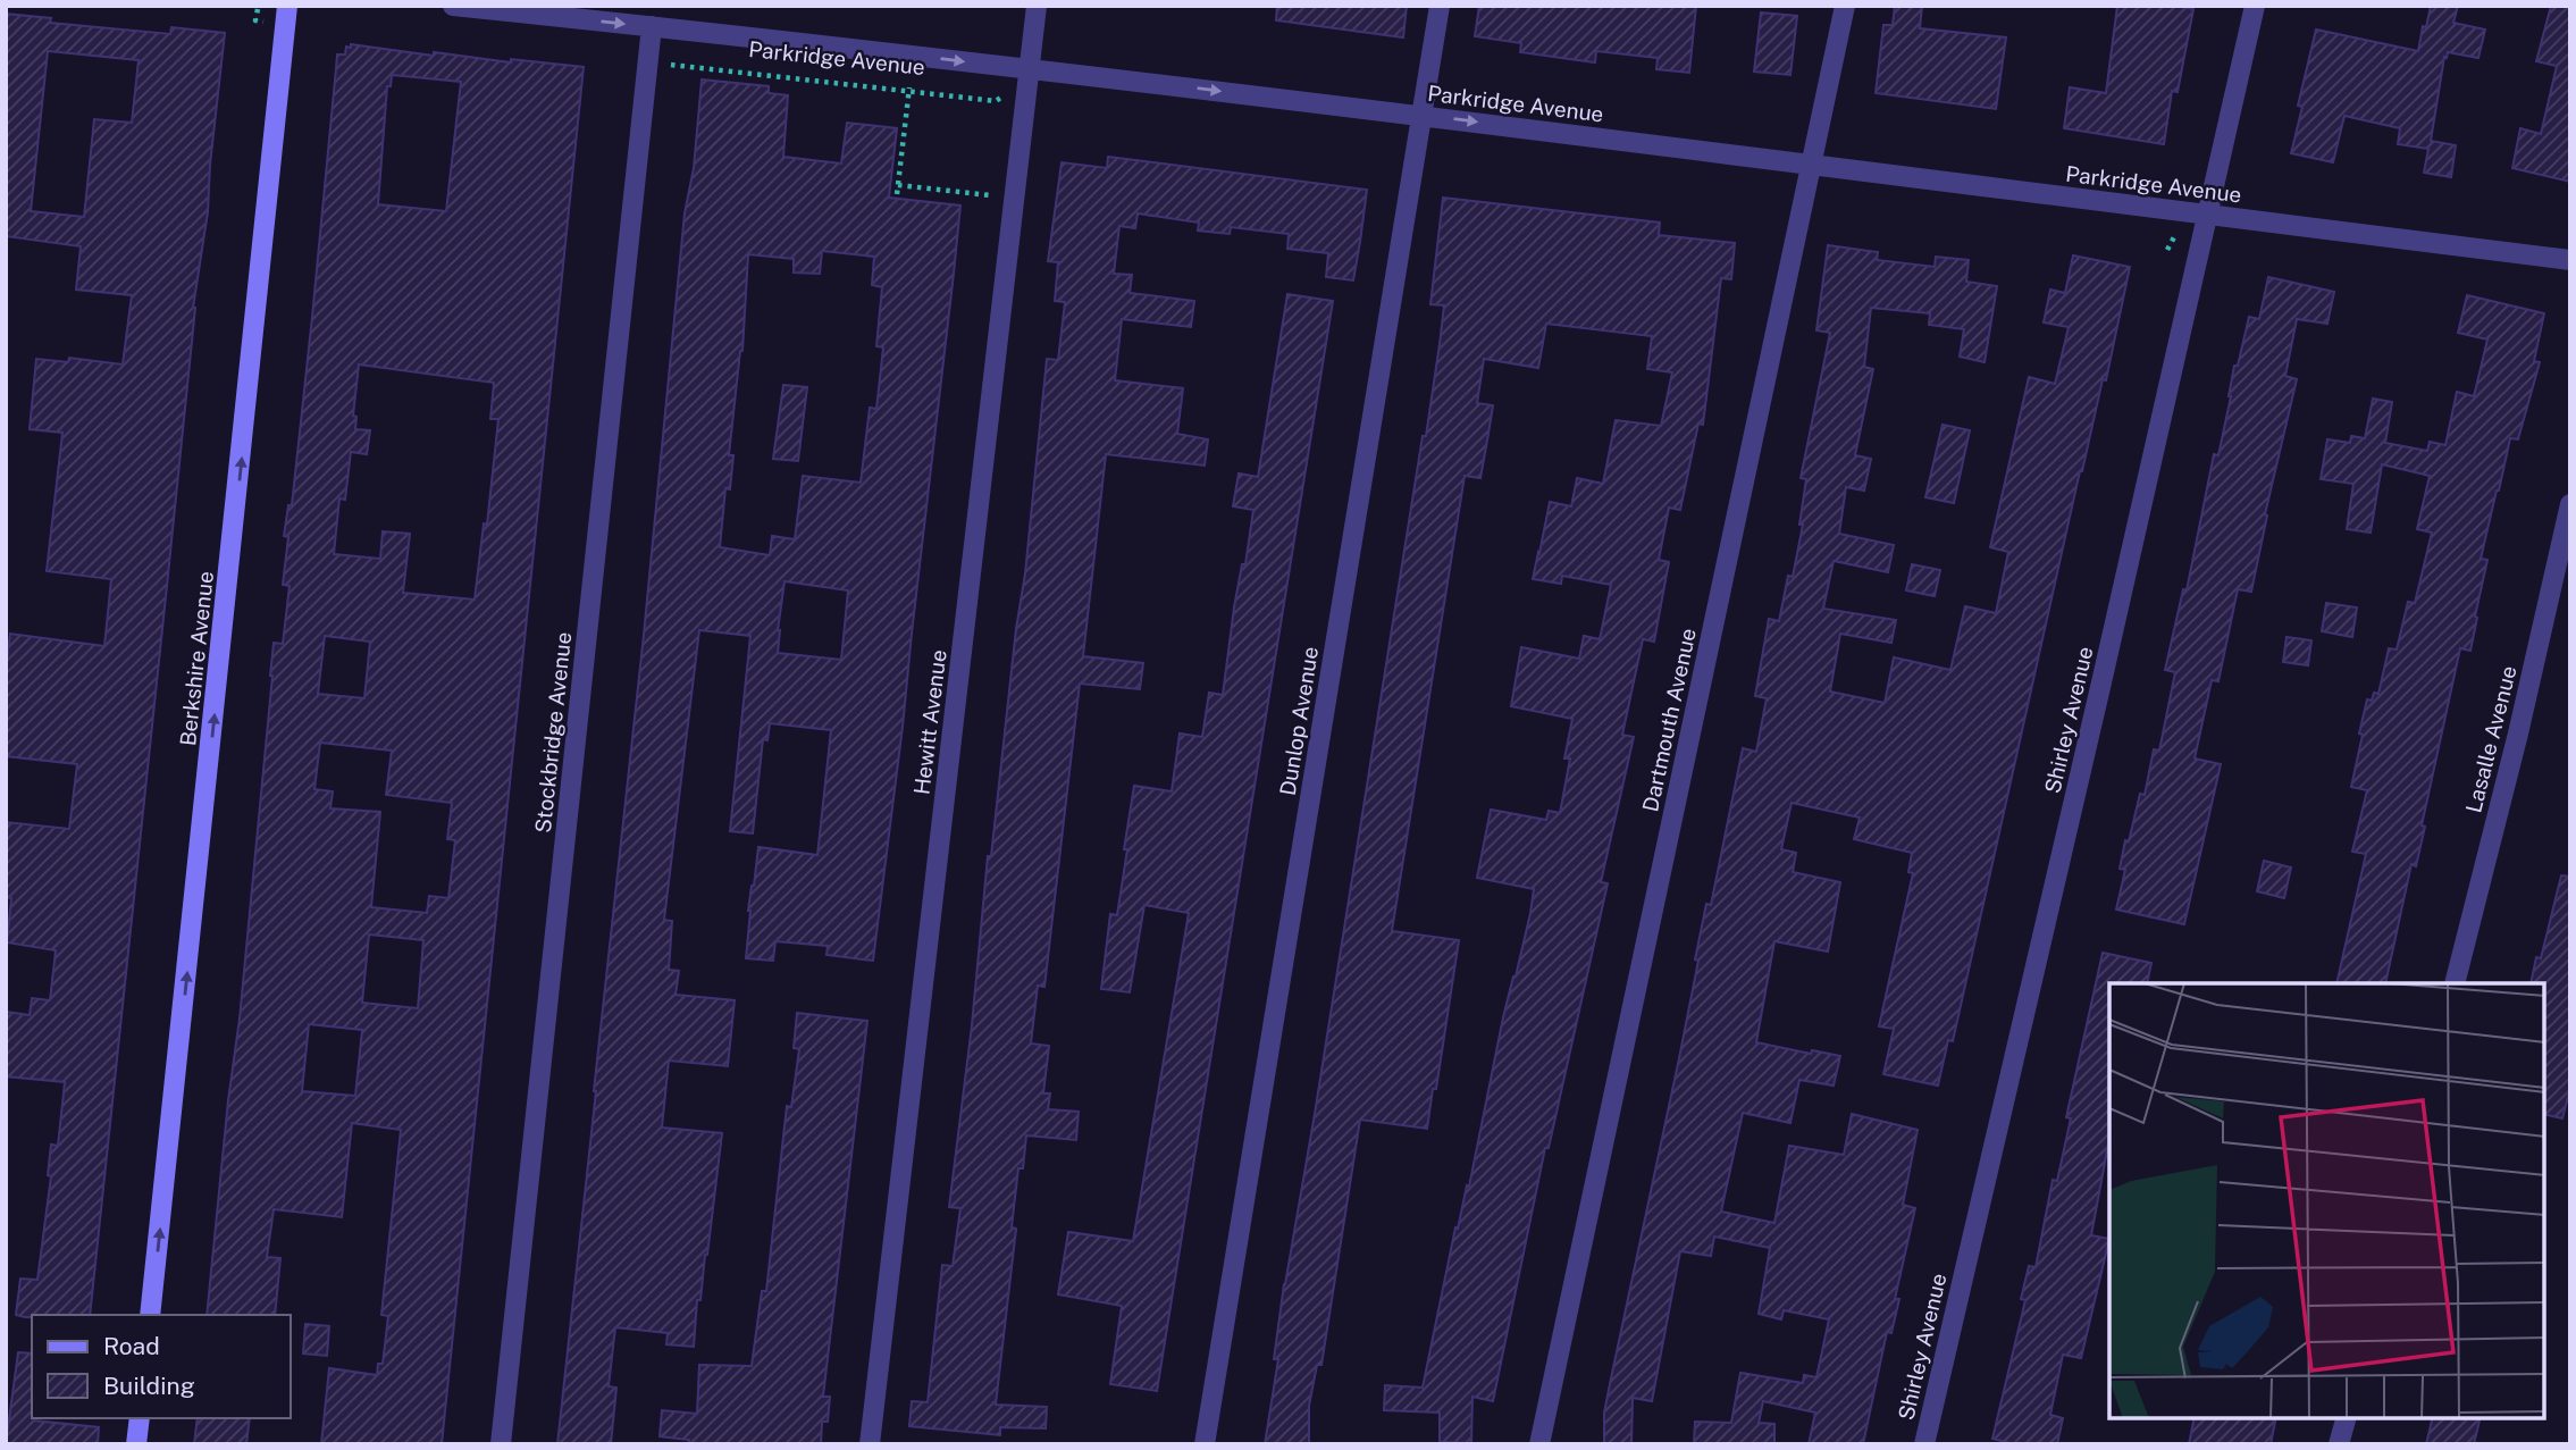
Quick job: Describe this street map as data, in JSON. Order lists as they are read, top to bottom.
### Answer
{
  "streets": {
    "street": [
      "Parkridge Avenue",
      "Berkshire Avenue",
      "Dartmouth Avenue",
      "Shirley Avenue",
      "Dunlop Avenue",
      "Hewitt Avenue",
      "Stockbridge Avenue",
      "Lasalle Avenue"
    ]
  },
  "crossings": [
    ["Parkridge Avenue", "Dartmouth Avenue"],
    ["Parkridge Avenue", "Shirley Avenue"],
    ["Parkridge Avenue", "Dunlop Avenue"],
    ["Parkridge Avenue", "Hewitt Avenue"],
    ["Parkridge Avenue", "Stockbridge Avenue"]
  ],
  "one_way": ["Parkridge Avenue", "Berkshire Avenue"],
  "legend": ["Road", "Building"]
}
